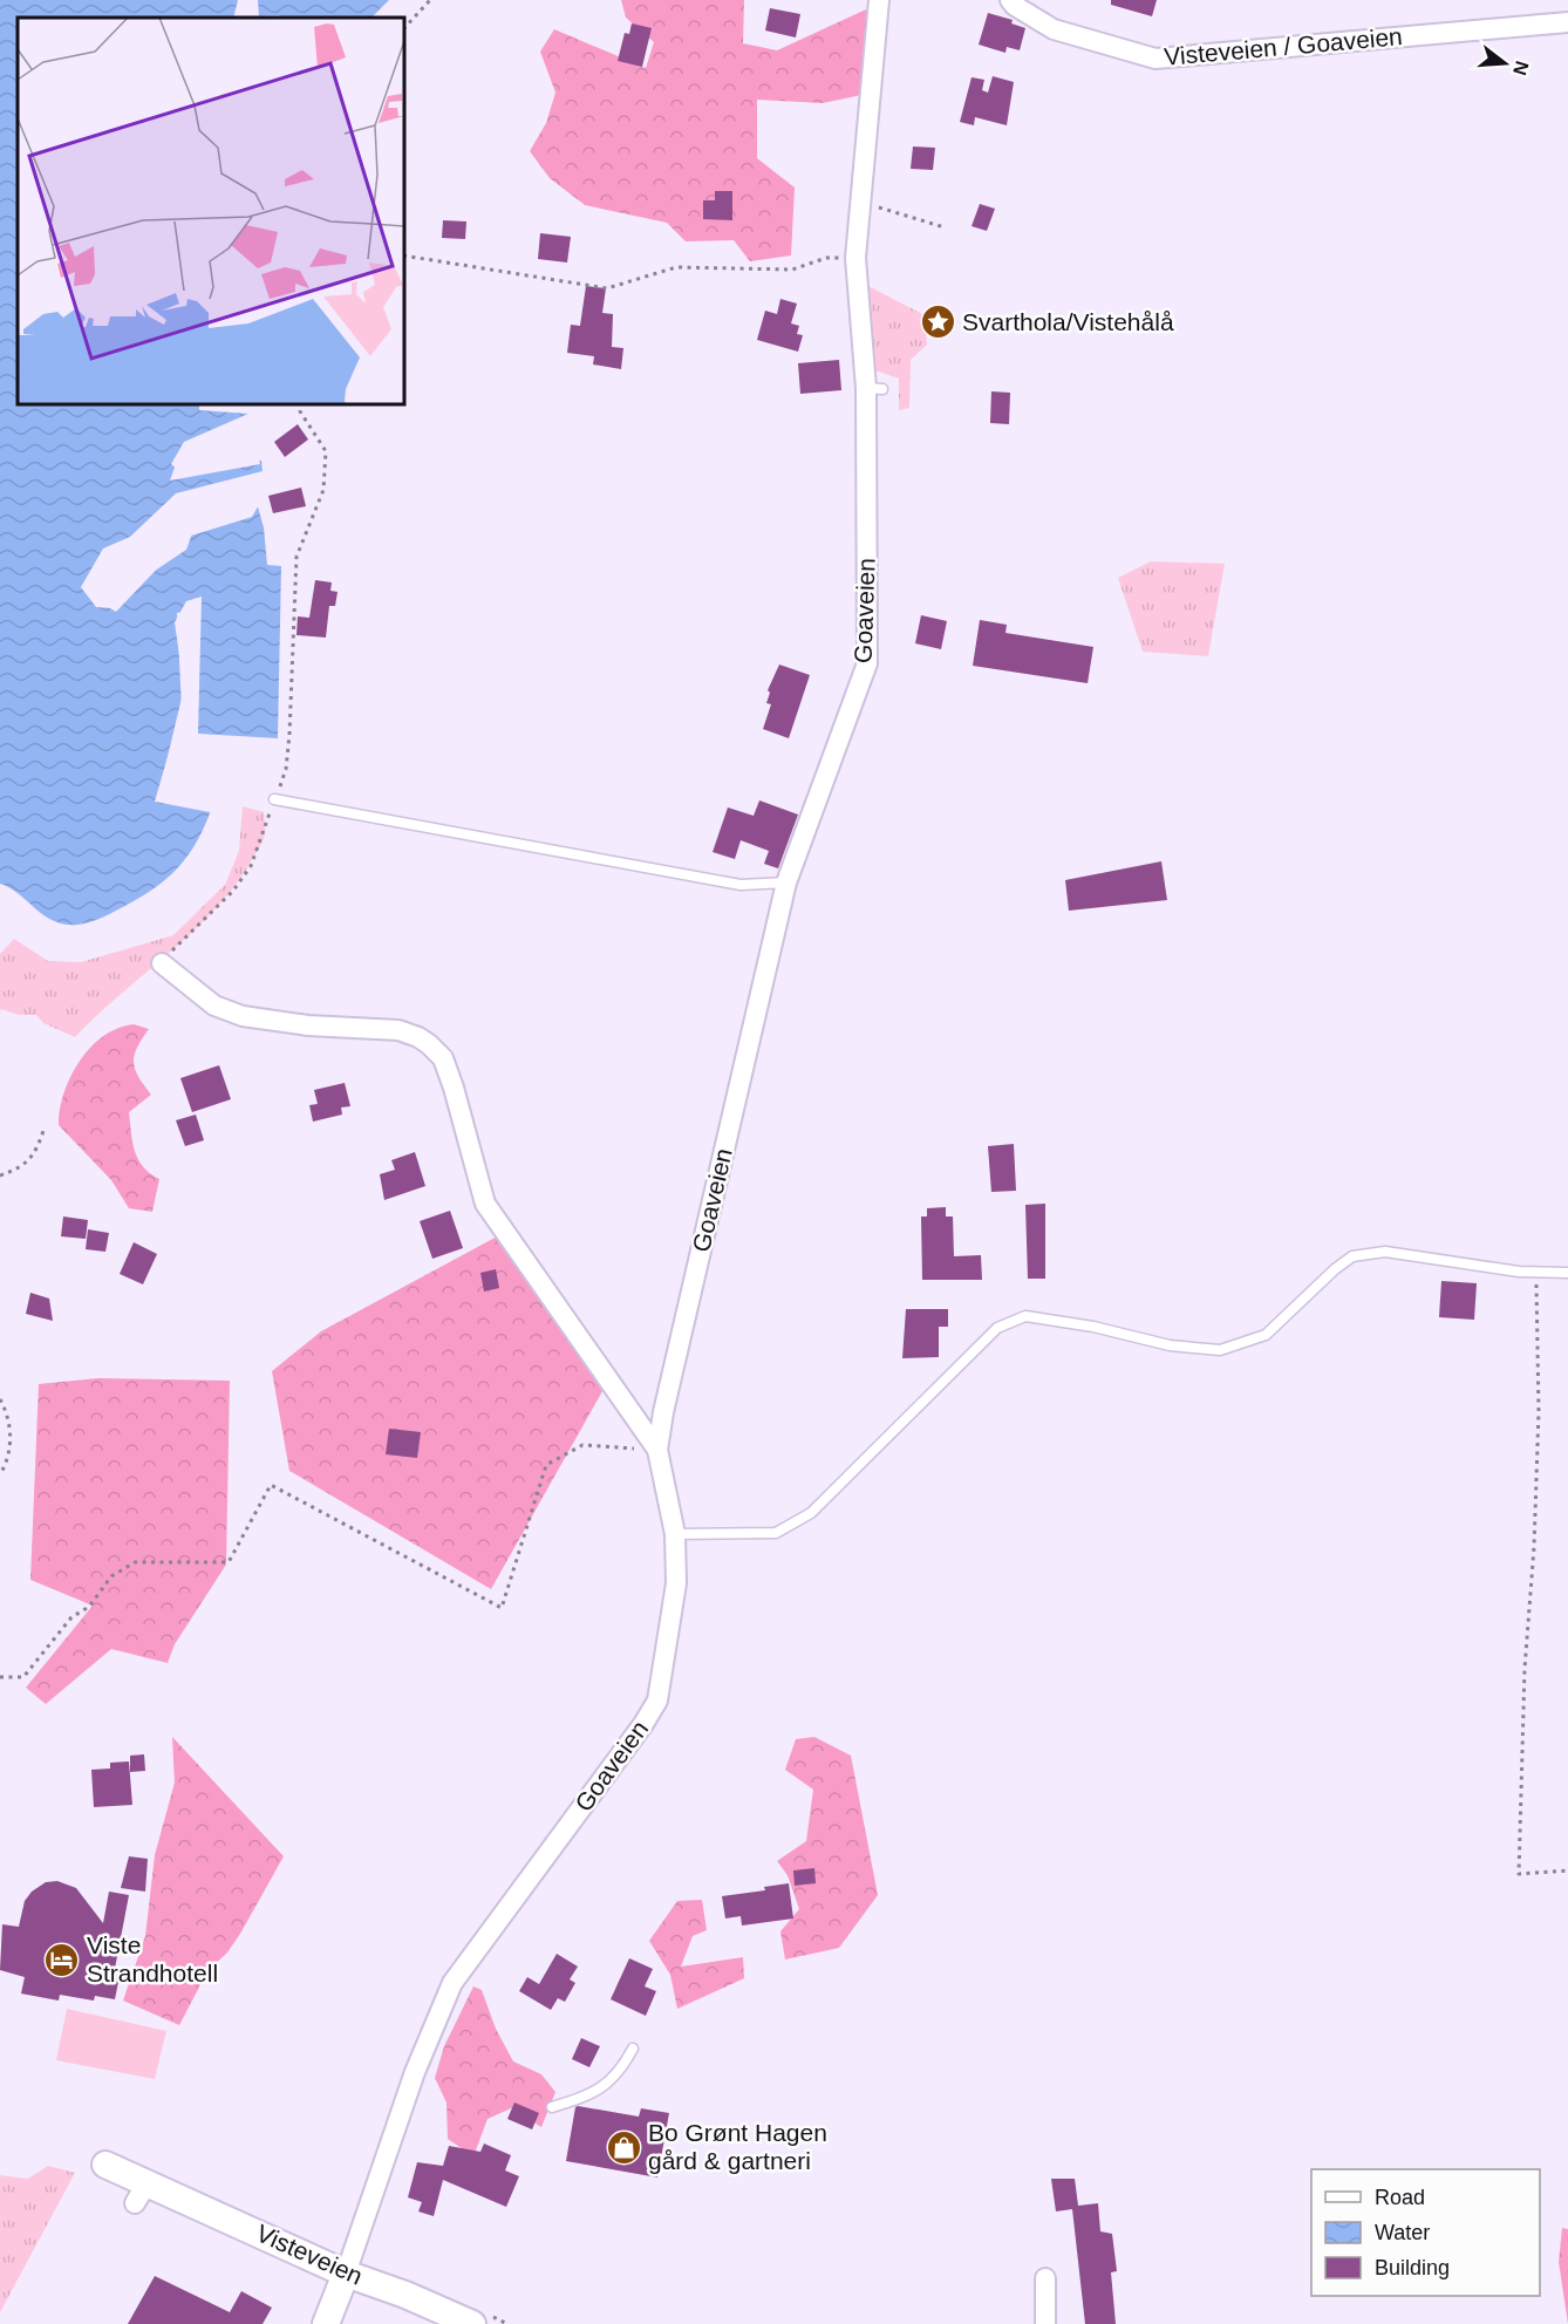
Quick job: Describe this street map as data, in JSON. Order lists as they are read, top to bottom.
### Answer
{
  "streets": {
    "main road": ["Goaveien", "Visteveien"],
    "street": ["Visteveien / Goaveien"]
  },
  "crossings": [
    ["Goaveien", "Visteveien"]
  ],
  "places": {
    "place": ["Svarthola/Vistehålå"],
    "hotel": ["Viste Strandhotell"],
    "shop": ["Bo Grønt Hagen gård & gartneri"]
  },
  "legend": ["Road", "Water", "Building"],
  "north": "right"
}
